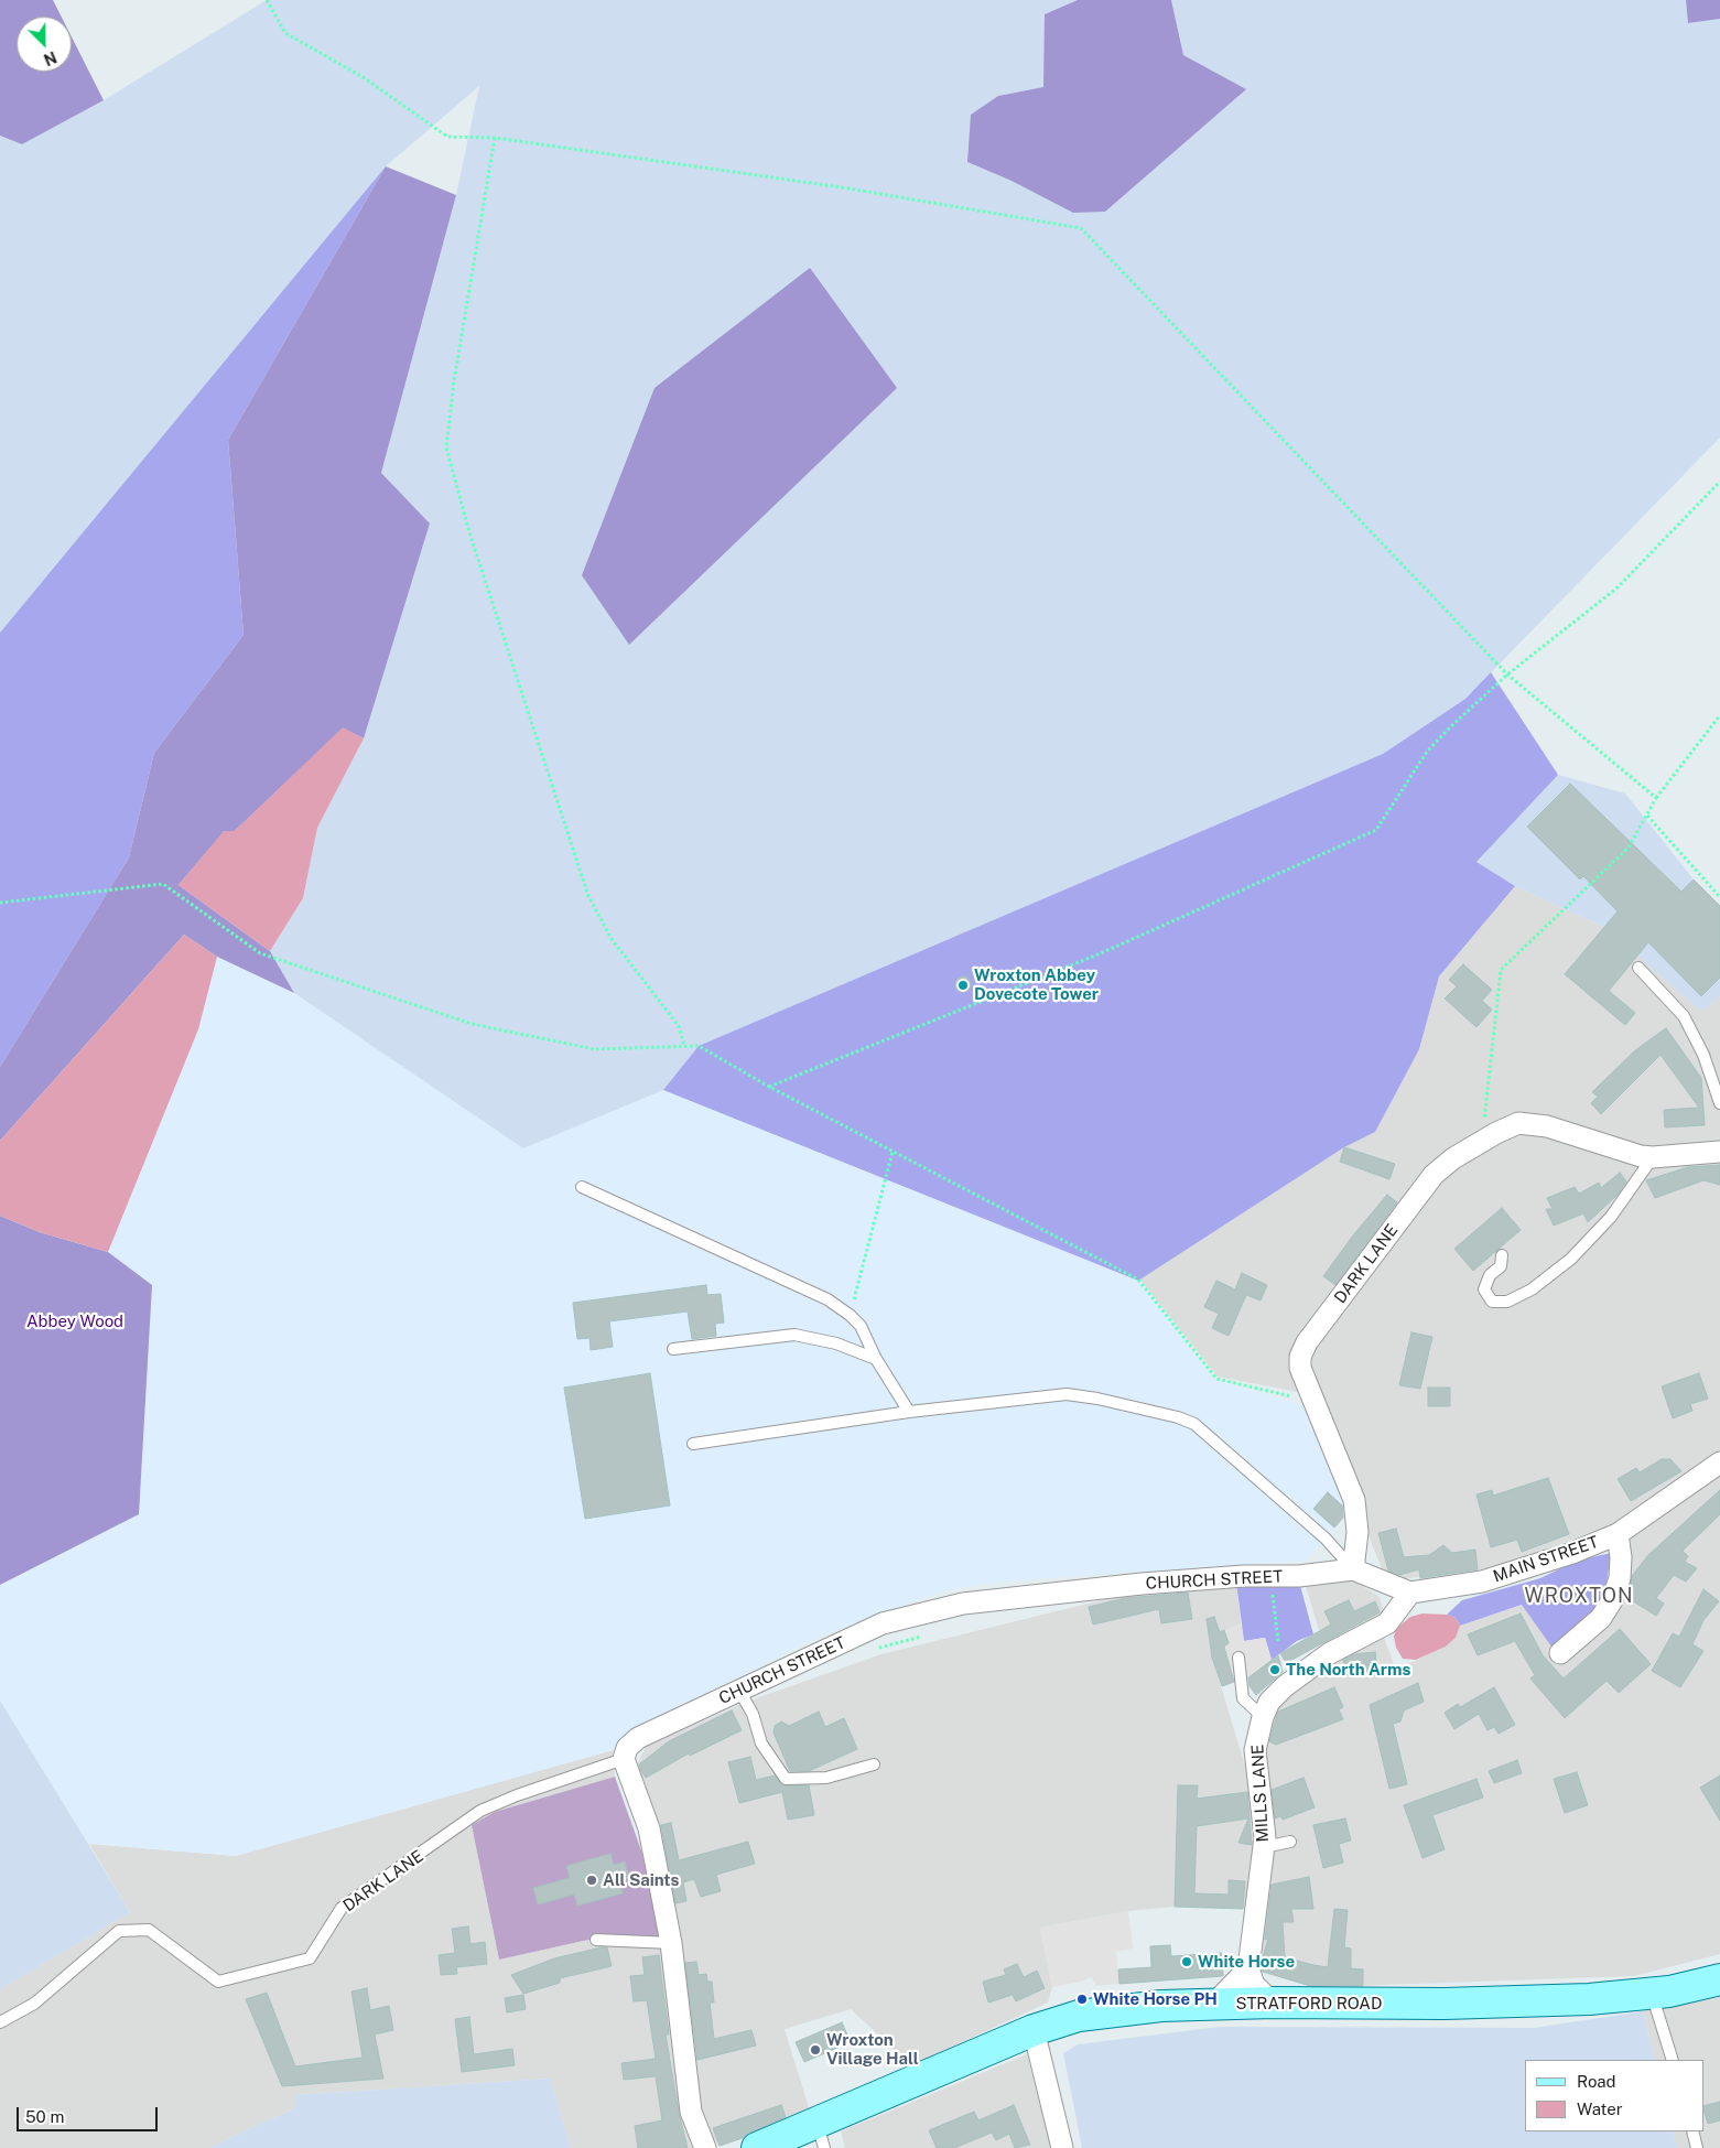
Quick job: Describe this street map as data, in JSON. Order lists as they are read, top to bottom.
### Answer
{
  "streets": {
    "main road": ["STRATFORD ROAD"],
    "street": [
      "DARK LANE",
      "MAIN STREET",
      "CHURCH STREET",
      "MILLS LANE"
    ]
  },
  "crossings": [
    ["DARK LANE", "CHURCH STREET"],
    ["MAIN STREET", "MILLS LANE"]
  ],
  "districts": ["WROXTON"],
  "parks": ["Abbey Wood"],
  "places": [
    "Wroxton Abbey Dovecote Tower",
    "The North Arms",
    "All Saints",
    "White Horse",
    "White Horse PH",
    "Wroxton Village Hall"
  ],
  "legend": ["Road", "Water"],
  "scale_bar": "50 m",
  "north": "bottom right"
}
